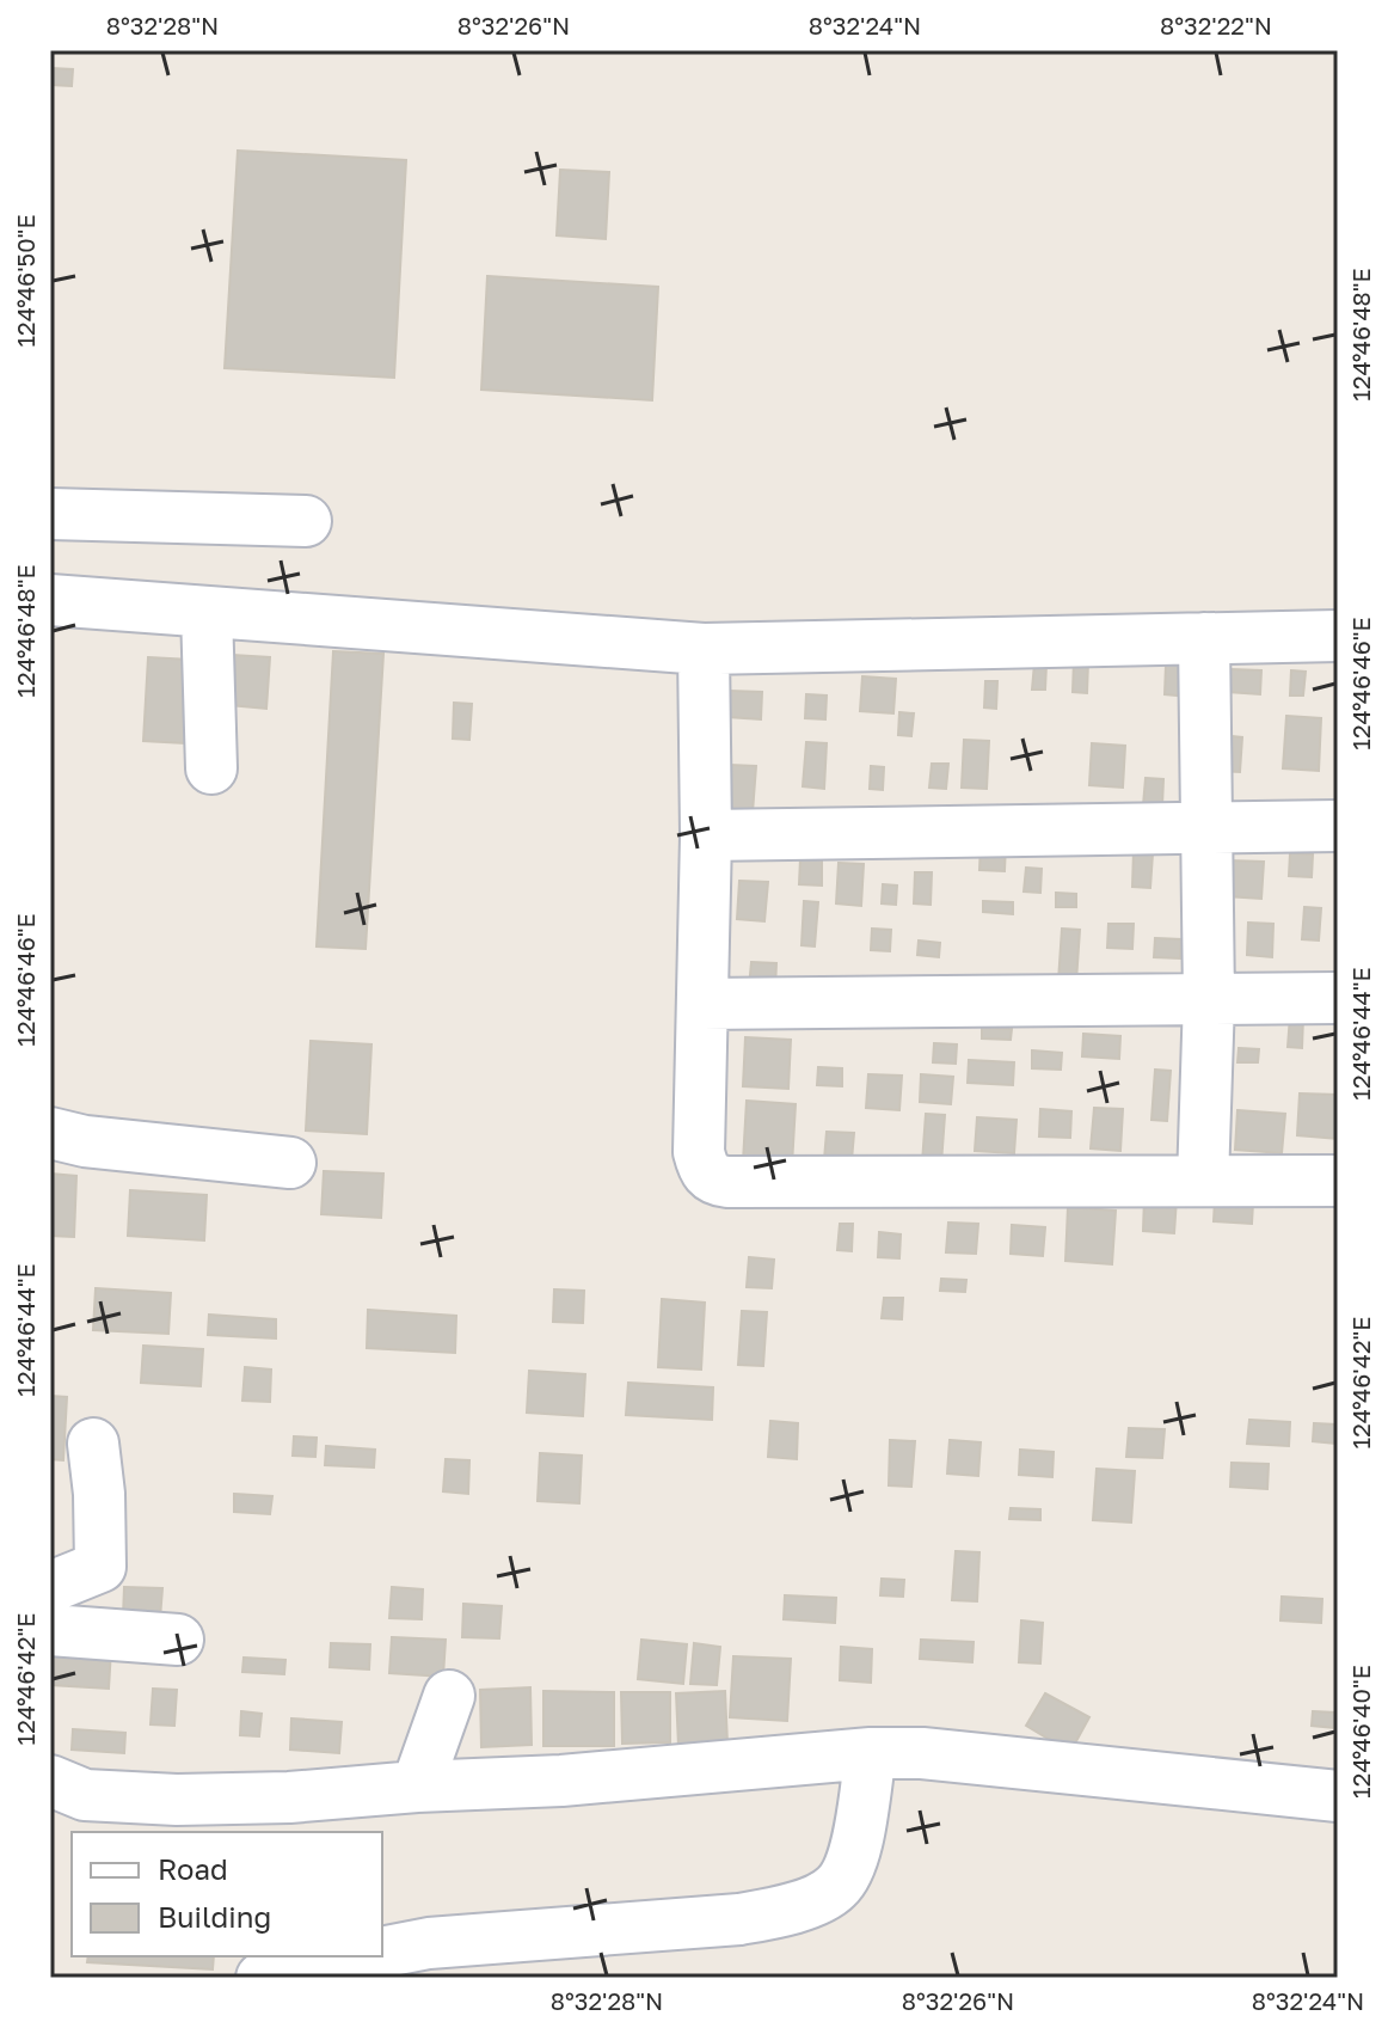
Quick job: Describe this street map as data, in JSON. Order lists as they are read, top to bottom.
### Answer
{
  "legend": ["Road", "Building"],
  "coordinates": [
    "8°32'28\"N",
    "8°32'26\"N",
    "8°32'24\"N",
    "8°32'22\"N",
    "124°46'50\"E",
    "124°46'48\"E",
    "124°46'46\"E",
    "124°46'44\"E",
    "124°46'42\"E",
    "124°46'40\"E"
  ]
}
